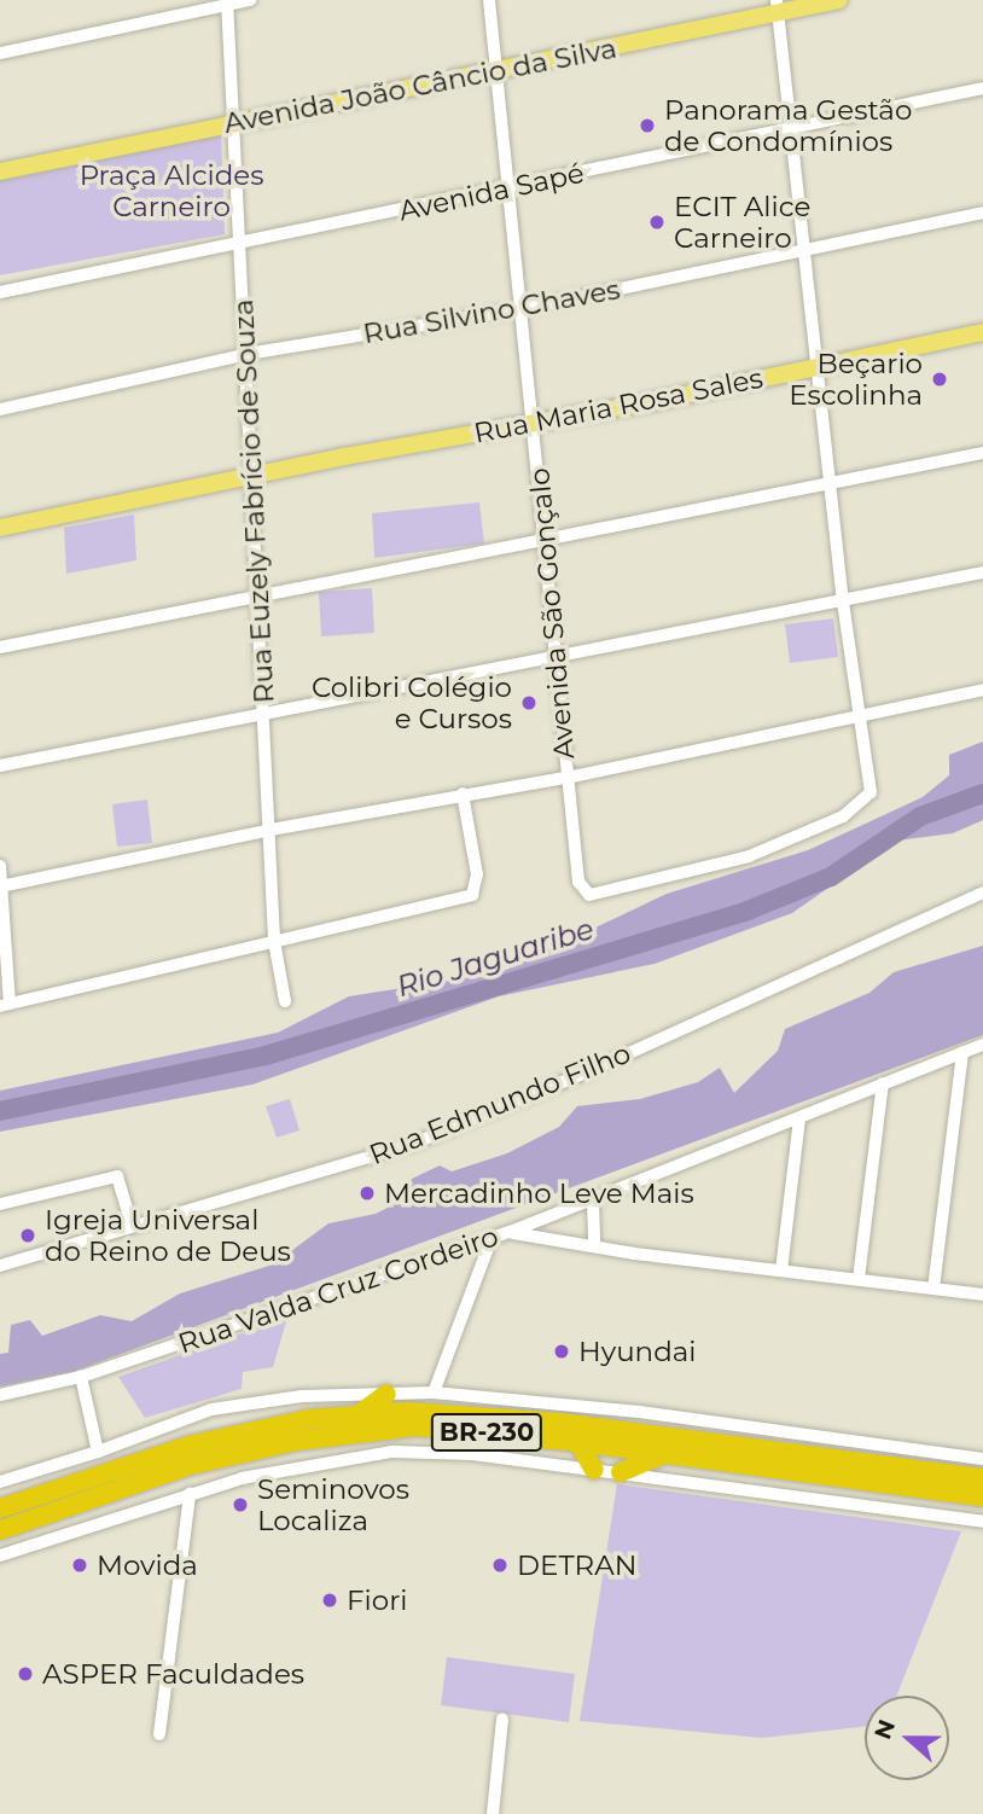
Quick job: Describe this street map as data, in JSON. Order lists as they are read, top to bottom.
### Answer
{
  "streets": {
    "highway": ["BR-230"],
    "main road": ["Avenida João Câncio da Silva", "Rua Maria Rosa Sales"],
    "street": [
      "Avenida Sapé",
      "Rua Silvino Chaves",
      "Rua Euzely Fabrício de Souza",
      "Avenida São Gonçalo",
      "Rua Edmundo Filho",
      "Rua Valda Cruz Cordeiro"
    ]
  },
  "crossings": [
    ["Avenida João Câncio da Silva", "Rua Euzely Fabrício de Souza"],
    ["Avenida João Câncio da Silva", "Avenida São Gonçalo"],
    ["Avenida Sapé", "Rua Euzely Fabrício de Souza"],
    ["Avenida Sapé", "Avenida São Gonçalo"],
    ["Rua Silvino Chaves", "Rua Euzely Fabrício de Souza"],
    ["Rua Silvino Chaves", "Avenida São Gonçalo"],
    ["Rua Maria Rosa Sales", "Rua Euzely Fabrício de Souza"],
    ["Rua Maria Rosa Sales", "Avenida São Gonçalo"]
  ],
  "water": ["Rio Jaguaribe"],
  "parks": ["Praça Alcides Carneiro"],
  "places": [
    "Panorama Gestão de Condomínios",
    "ECIT Alice Carneiro",
    "Beçario Escolinha",
    "Colibri Colégio e Cursos",
    "Mercadinho Leve Mais",
    "Igreja Universal do Reino de Deus",
    "Hyundai",
    "Seminovos Localiza",
    "Movida",
    "DETRAN",
    "Fiori",
    "ASPER Faculdades"
  ],
  "north": "left"
}
